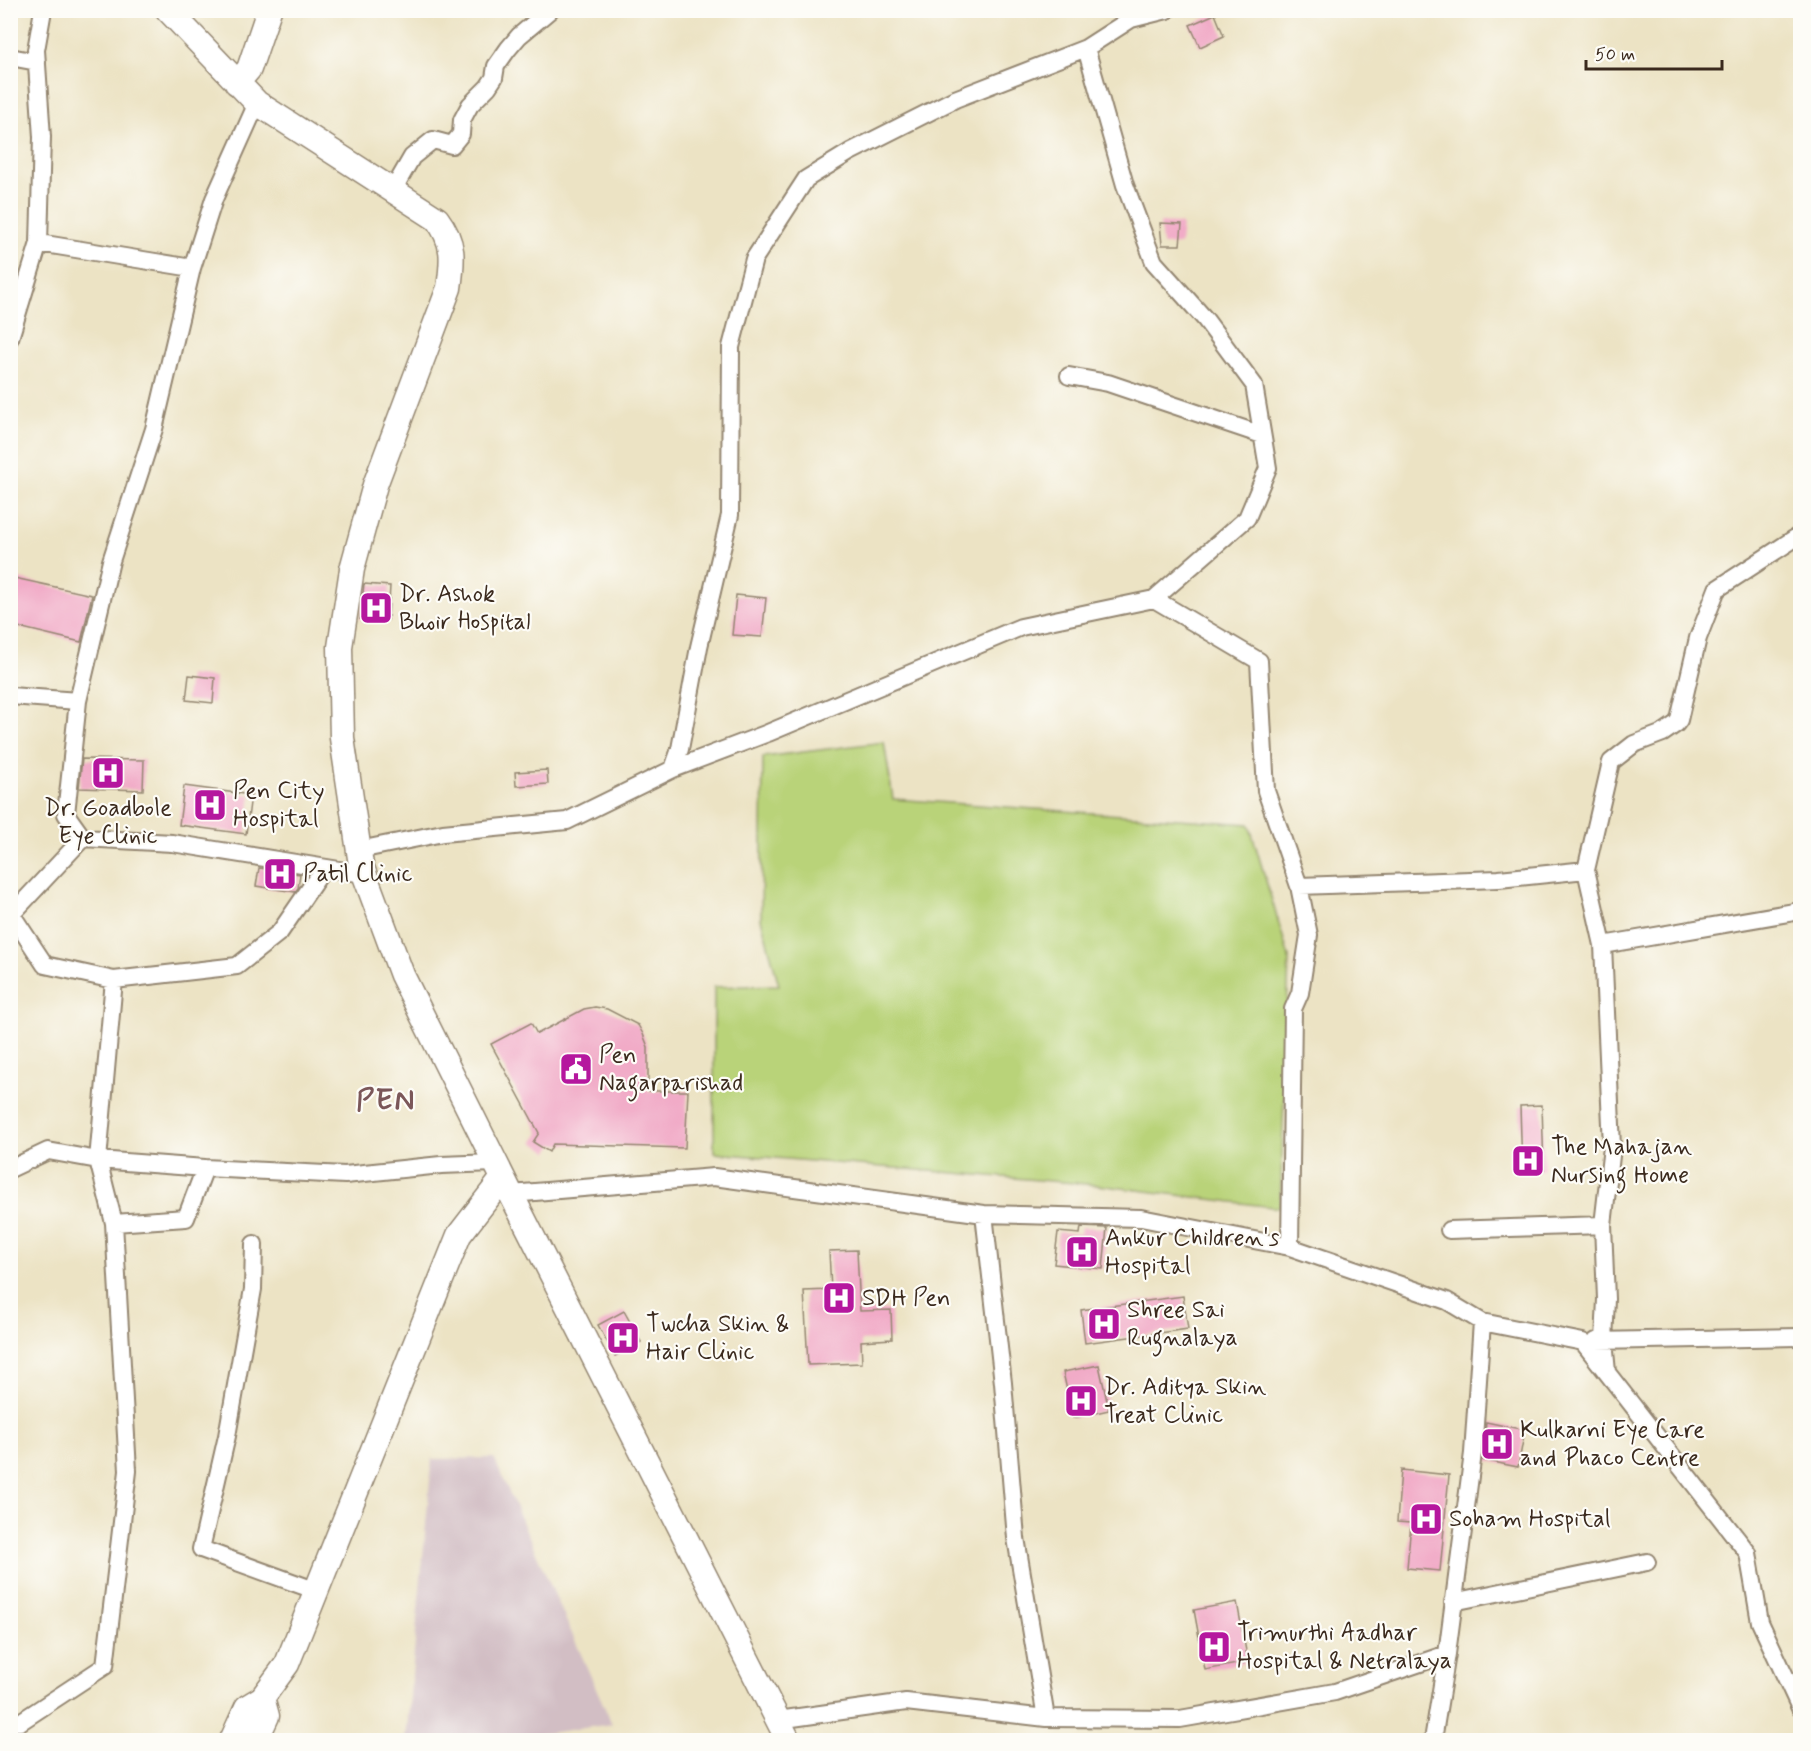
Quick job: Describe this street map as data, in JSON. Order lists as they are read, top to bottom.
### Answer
{
  "districts": ["PEN"],
  "places": {
    "hospital": [
      "Dr. Ashok Bhoir Hospital",
      "Dr. Goadbole Eye Clinic",
      "Pen City Hospital",
      "Patil Clinic",
      "The Mahajan Nursing Home",
      "Ankur Children's Hospital",
      "SDH Pen",
      "Shree Sai Rugnalaya",
      "Twcha Skin & Hair Clinic",
      "Dr. Aditya Skin Treat Clinic",
      "Kulkarni Eye Care and Phaco Centre",
      "Soham Hospital",
      "Trimurthi Aadhar Hospital & Netralaya"
    ],
    "public building": ["Pen Nagarparishad"]
  },
  "scale_bar": "50 m"
}
